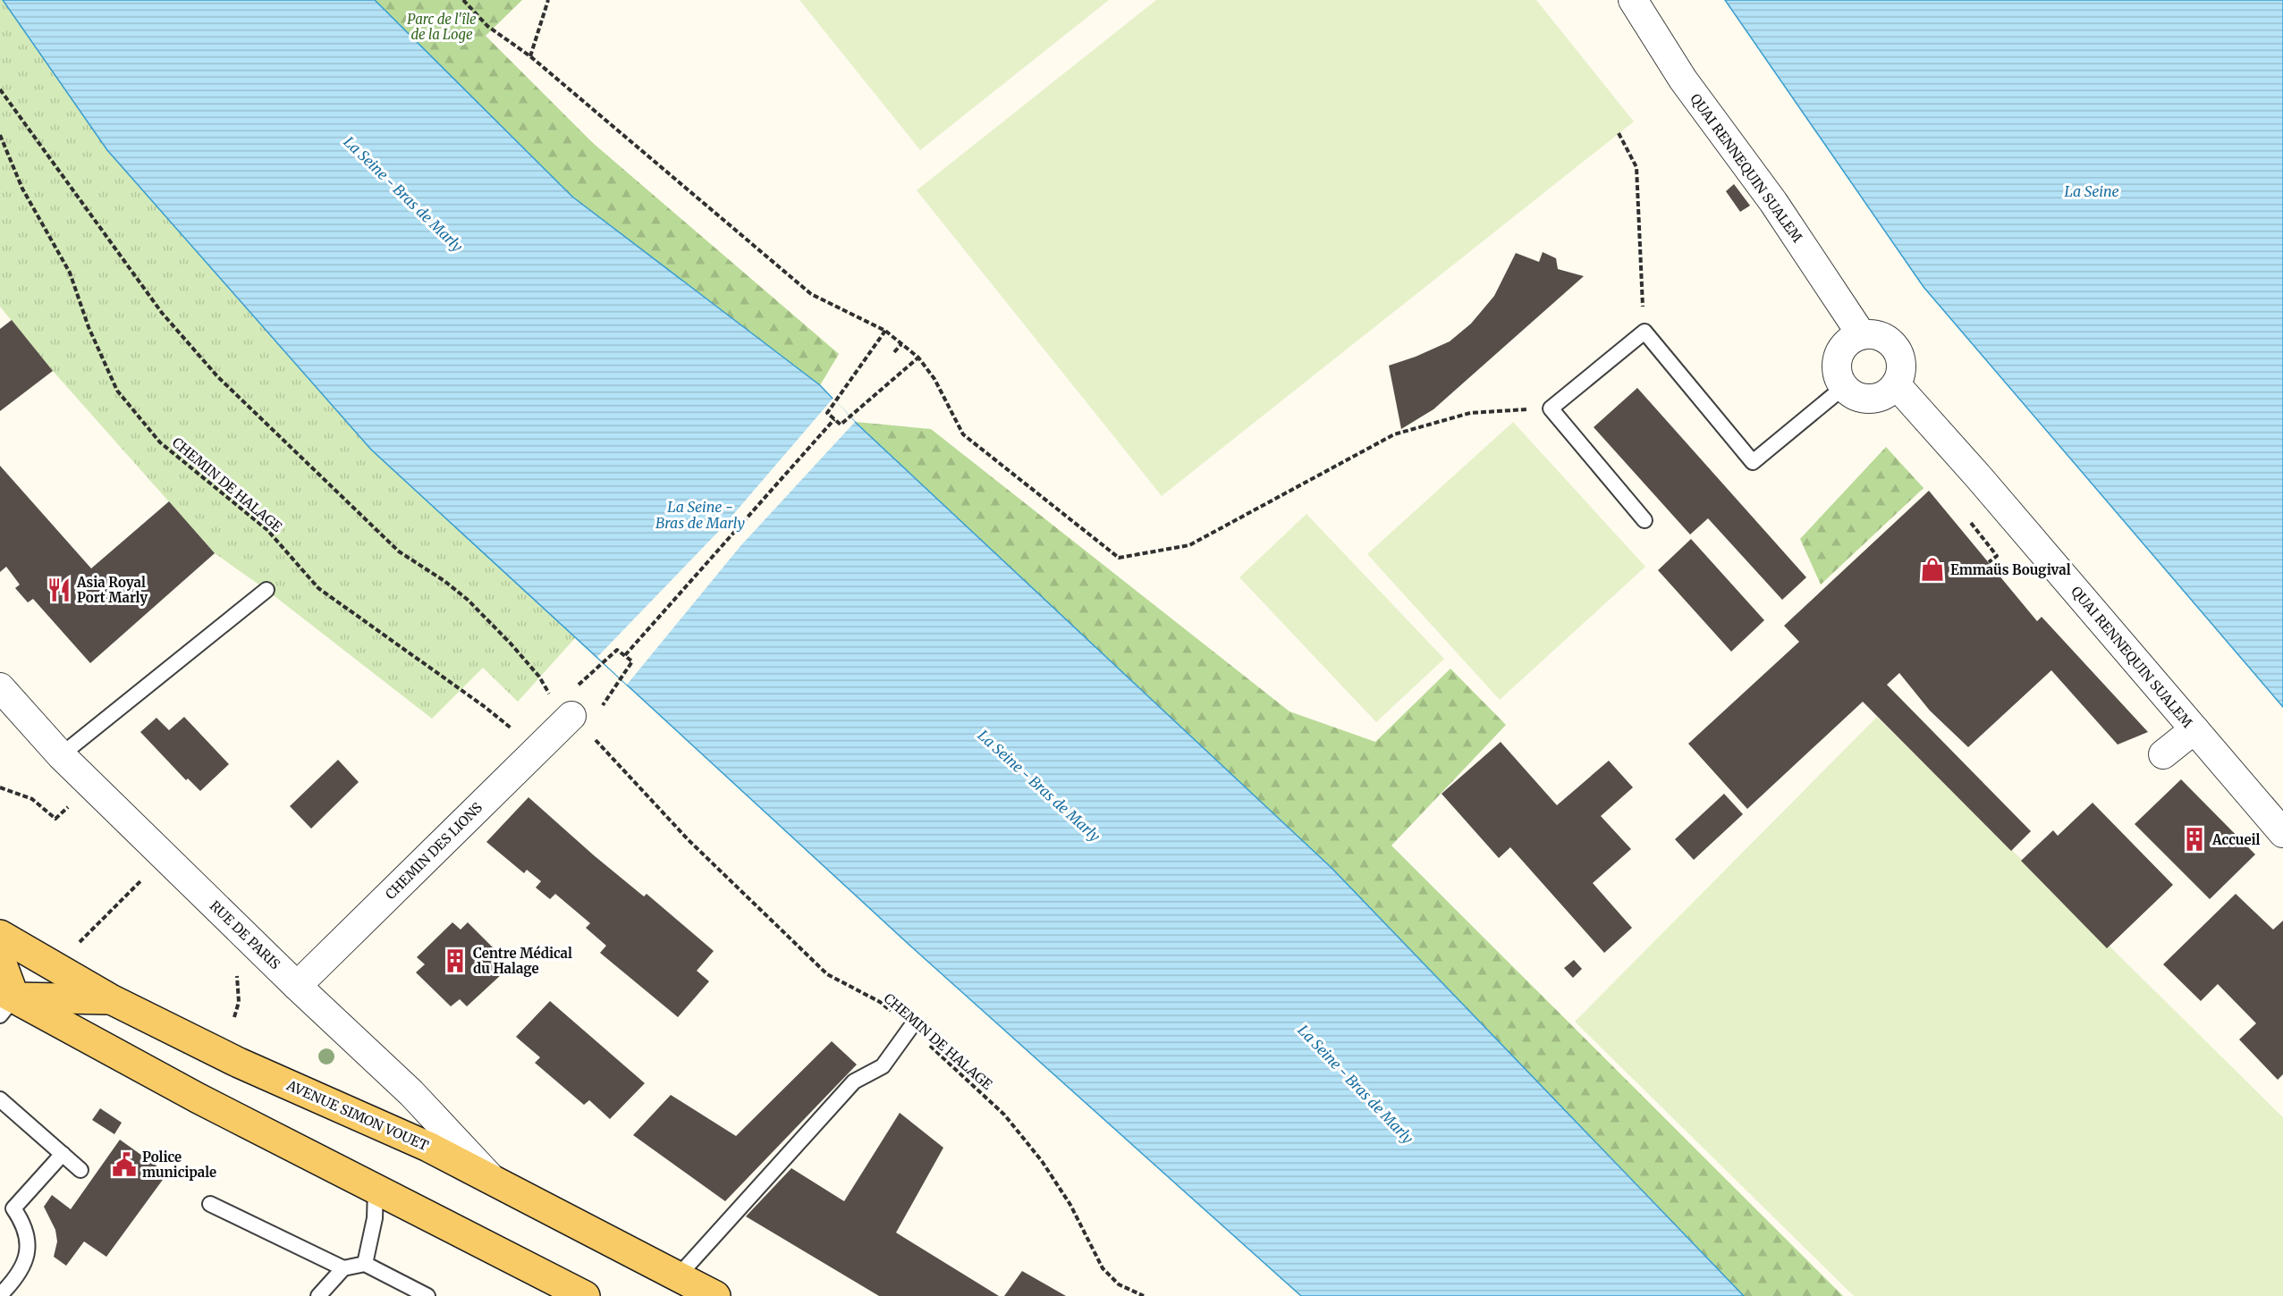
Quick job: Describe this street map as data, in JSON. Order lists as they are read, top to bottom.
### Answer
{
  "streets": {
    "main road": ["AVENUE SIMON VOUET"],
    "street": ["QUAI RENNEQUIN SUALEM", "CHEMIN DES LIONS", "RUE DE PARIS"],
    "path": ["CHEMIN DE HALAGE"]
  },
  "crossings": [
    ["CHEMIN DE HALAGE", "CHEMIN DES LIONS"],
    ["CHEMIN DES LIONS", "RUE DE PARIS"],
    ["RUE DE PARIS", "AVENUE SIMON VOUET"]
  ],
  "water": ["La Seine", "La Seine - Bras de Marly"],
  "parks": ["Parc de l'île de la Loge"],
  "places": {
    "shop": ["Emmaüs Bougival"],
    "restaurant": ["Asia Royal Port Marly"],
    "building": ["Accueil", "Centre Médical du Halage"],
    "public building": ["Police municipale"]
  }
}
